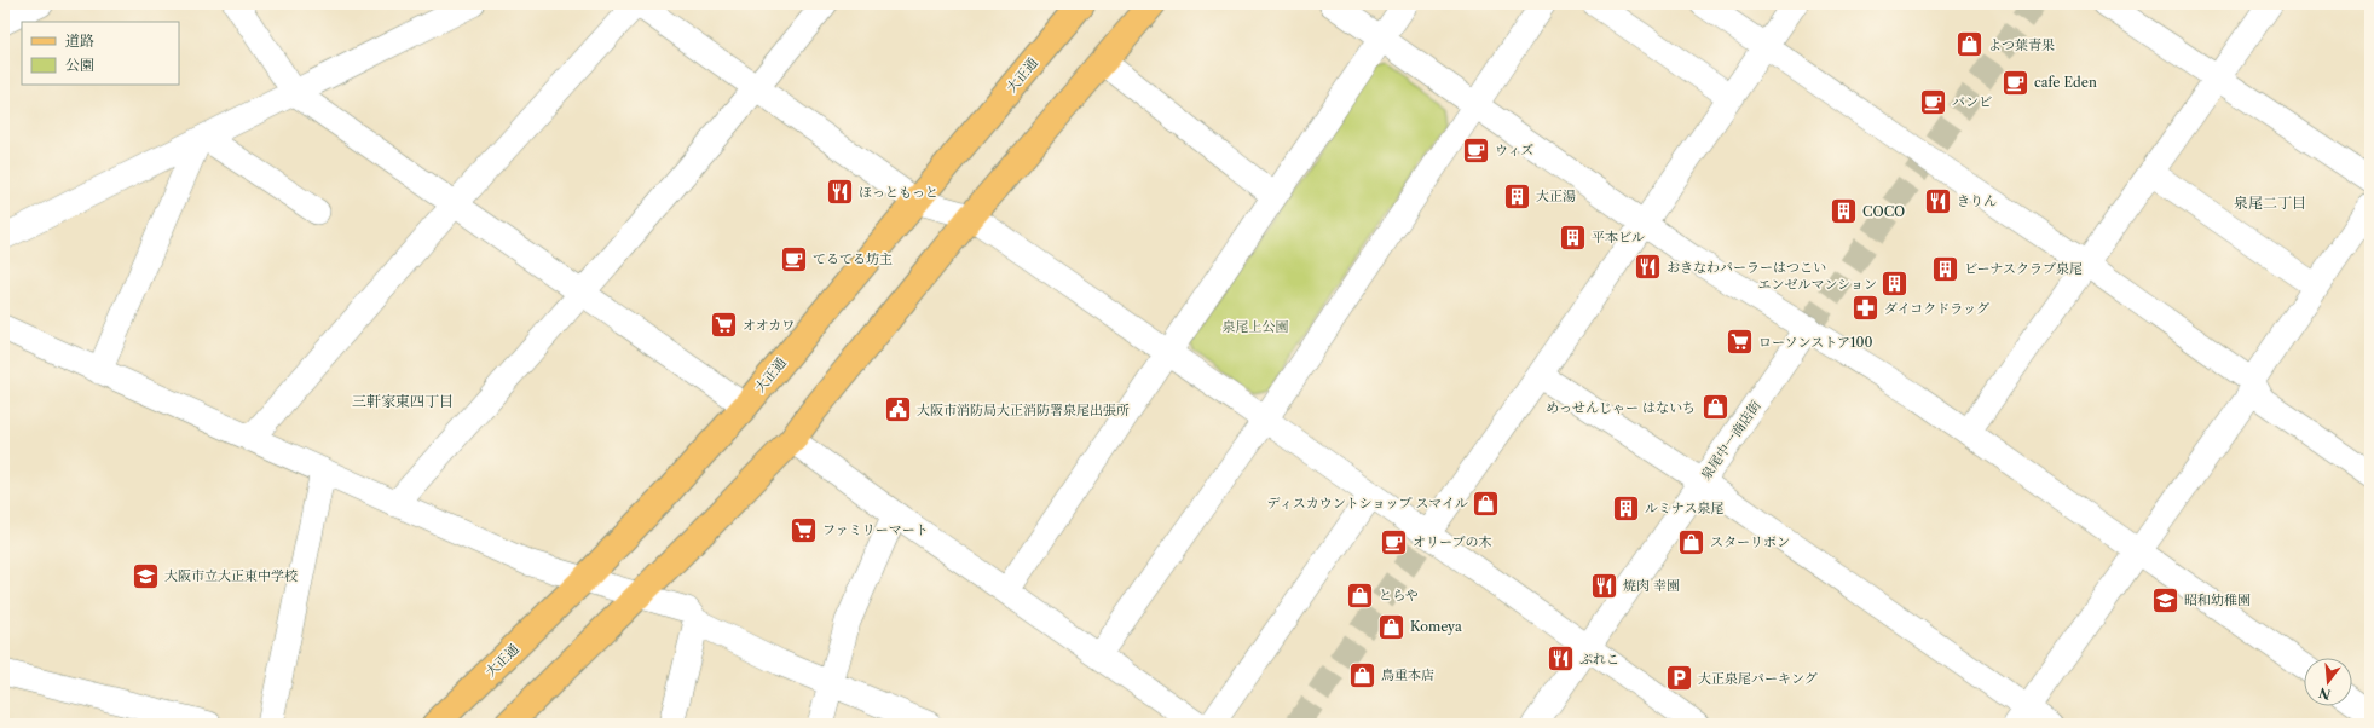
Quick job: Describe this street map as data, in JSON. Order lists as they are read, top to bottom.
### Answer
{
  "streets": {
    "main road": ["大正通"],
    "street": ["泉尾中一商店街"]
  },
  "districts": ["泉尾二丁目", "三軒家東四丁目"],
  "parks": ["泉尾上公園"],
  "places": {
    "shop": [
      "よつ葉青果",
      "めっせんじゃー はないち",
      "ディスカウントショップ スマイル",
      "スターリボン",
      "とらや",
      "Komeya",
      "鳥重本店"
    ],
    "cafe": [
      "cafe Eden",
      "バンビ",
      "ウィズ",
      "てるてる坊主",
      "オリーブの木"
    ],
    "restaurant": [
      "ほっともっと",
      "きりん",
      "おきなわパーラーはつこい",
      "焼肉 幸園",
      "ぷれこ"
    ],
    "building": [
      "大正湯",
      "COCO",
      "平本ビル",
      "ビーナスクラブ泉尾",
      "エンゼルマンション",
      "ルミナス泉尾"
    ],
    "pharmacy": ["ダイコクドラッグ"],
    "supermarket": ["オオカワ", "ローソンストア100", "ファミリーマート"],
    "public building": ["大阪市消防局大正消防署泉尾出張所"],
    "school or university": ["大阪市立大正東中学校", "昭和幼稚園"],
    "parking": ["大正泉尾パーキング"]
  },
  "legend": ["道路", "公園"],
  "north": "bottom"
}
